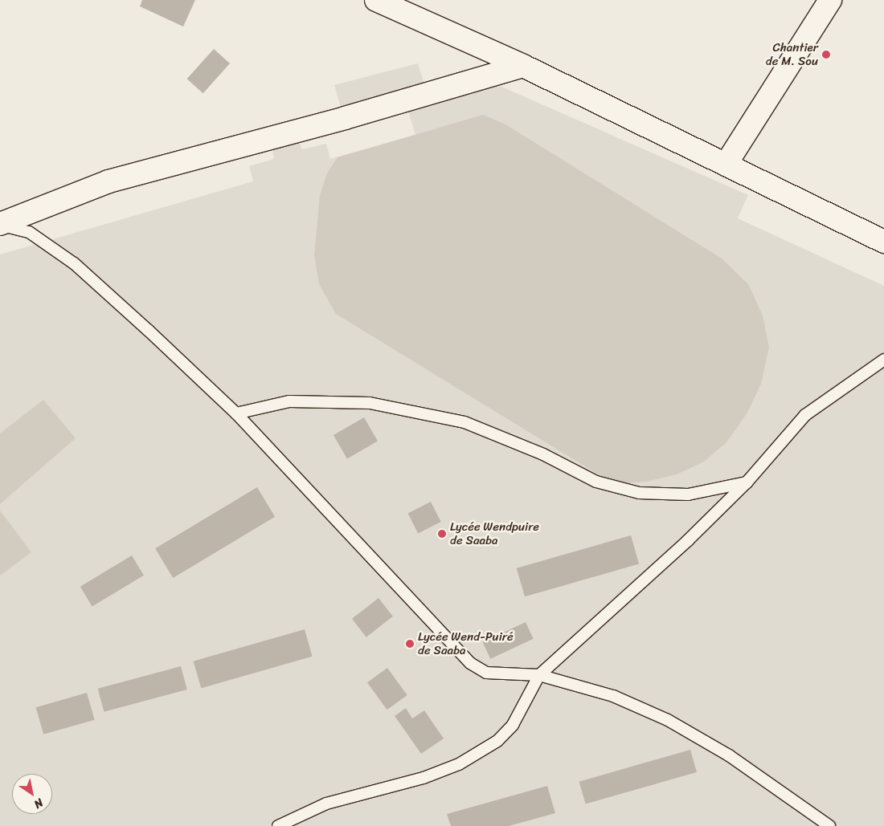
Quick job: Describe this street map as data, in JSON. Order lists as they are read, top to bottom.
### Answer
{
  "places": ["Chantier de M. Sou", "Lycée Wendpuire de Saaba", "Lycée Wend-Puiré de Saaba"],
  "north": "bottom right"
}
